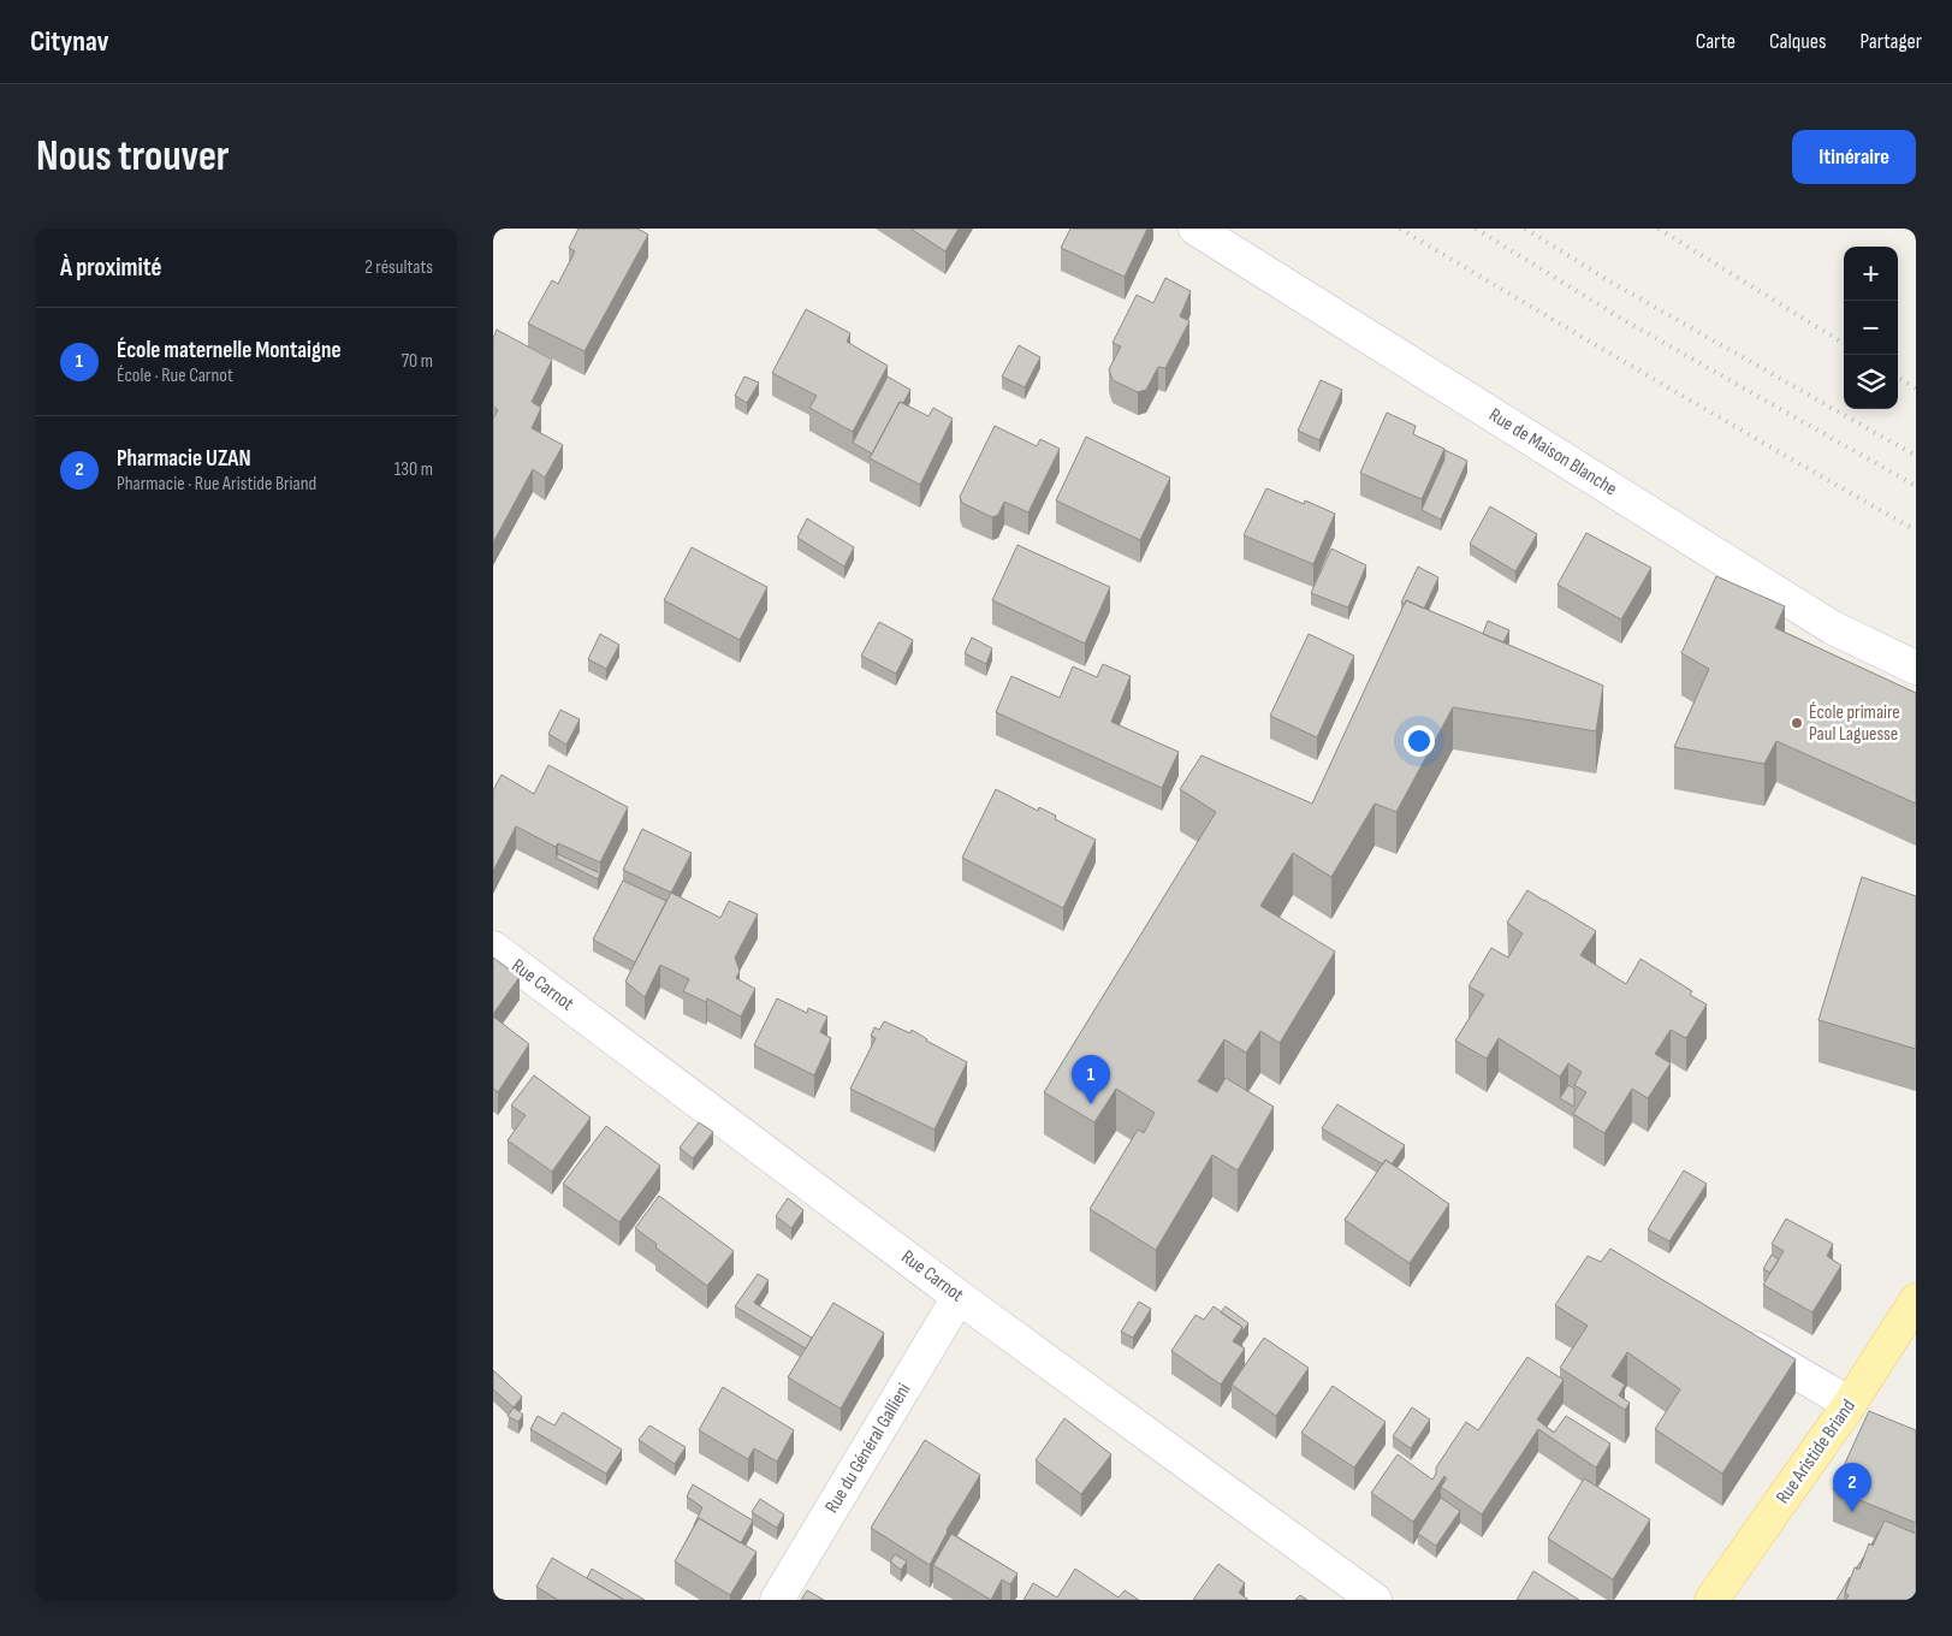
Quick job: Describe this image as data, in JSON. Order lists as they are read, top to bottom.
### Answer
{
  "streets": {
    "main road": ["Rue Aristide Briand"],
    "street": ["Rue de Maison Blanche", "Rue Carnot", "Rue du Général Gallieni"]
  },
  "crossings": [
    ["Rue Carnot", "Rue du Général Gallieni"]
  ],
  "places": ["École primaire Paul Laguesse"],
  "page": {
    "header": "Citynav",
    "nav": ["Carte", "Calques", "Partager"],
    "buttons": "Itinéraire",
    "title": "Nous trouver",
    "heading": ["À proximité", "2 résultats"],
    "map_buttons": ["+", "−"],
    "list": [
      {
        "mark": "1",
        "name": "École maternelle Montaigne",
        "note": "École · Rue Carnot",
        "value": "70 m"
      },
      {
        "mark": "2",
        "name": "Pharmacie UZAN",
        "note": "Pharmacie · Rue Aristide Briand",
        "value": "130 m"
      }
    ],
    "pins": ["1", "2"]
  }
}
